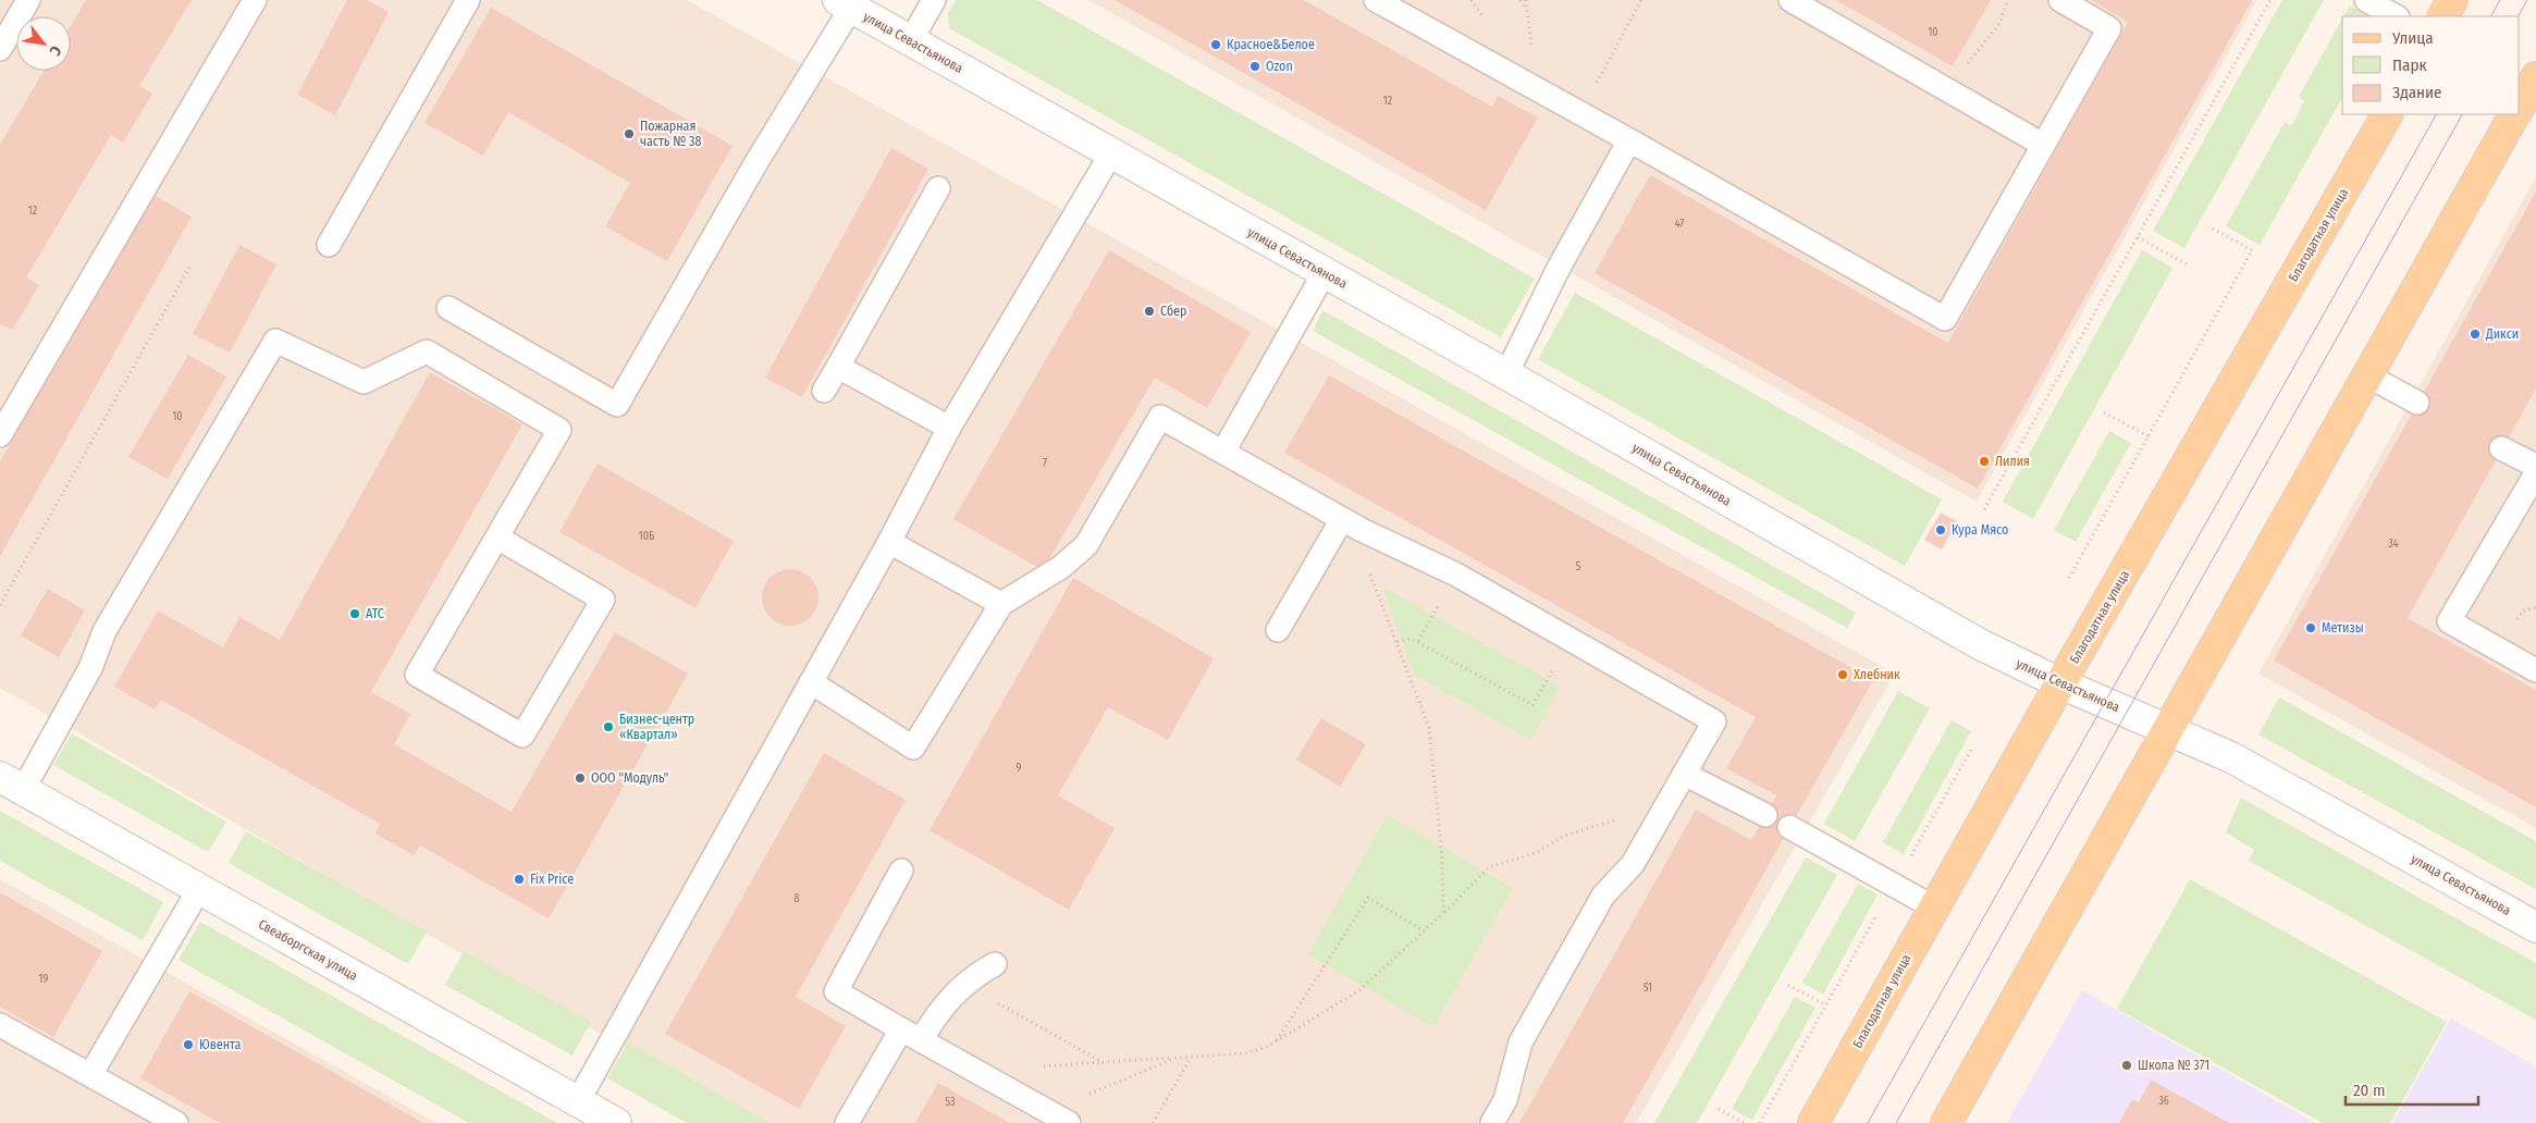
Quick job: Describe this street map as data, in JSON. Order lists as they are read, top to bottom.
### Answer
{
  "streets": {
    "main road": ["Благодатная улица"],
    "street": ["улица Севастьянова", "Свеаборгская улица"]
  },
  "crossings": [
    ["улица Севастьянова", "Благодатная улица"]
  ],
  "places": [
    "Красное&Белое",
    "Ozon",
    "Пожарная часть № 38",
    "Сбер",
    "Дикси",
    "Лилия",
    "Кура Мясо",
    "АТС",
    "Метизы",
    "Хлебник",
    "Бизнес-центр «Квартал»",
    "ООО \"Модуль\"",
    "Fix Price",
    "Ювента",
    "Школа № 371"
  ],
  "house_numbers": [
    "10",
    "12",
    "12",
    "47",
    "10",
    "7",
    "10Б",
    "34",
    "5",
    "9",
    "8",
    "19",
    "51",
    "36",
    "53"
  ],
  "legend": ["Улица", "Парк", "Здание"],
  "scale_bar": "20 m",
  "north": "bottom right"
}
